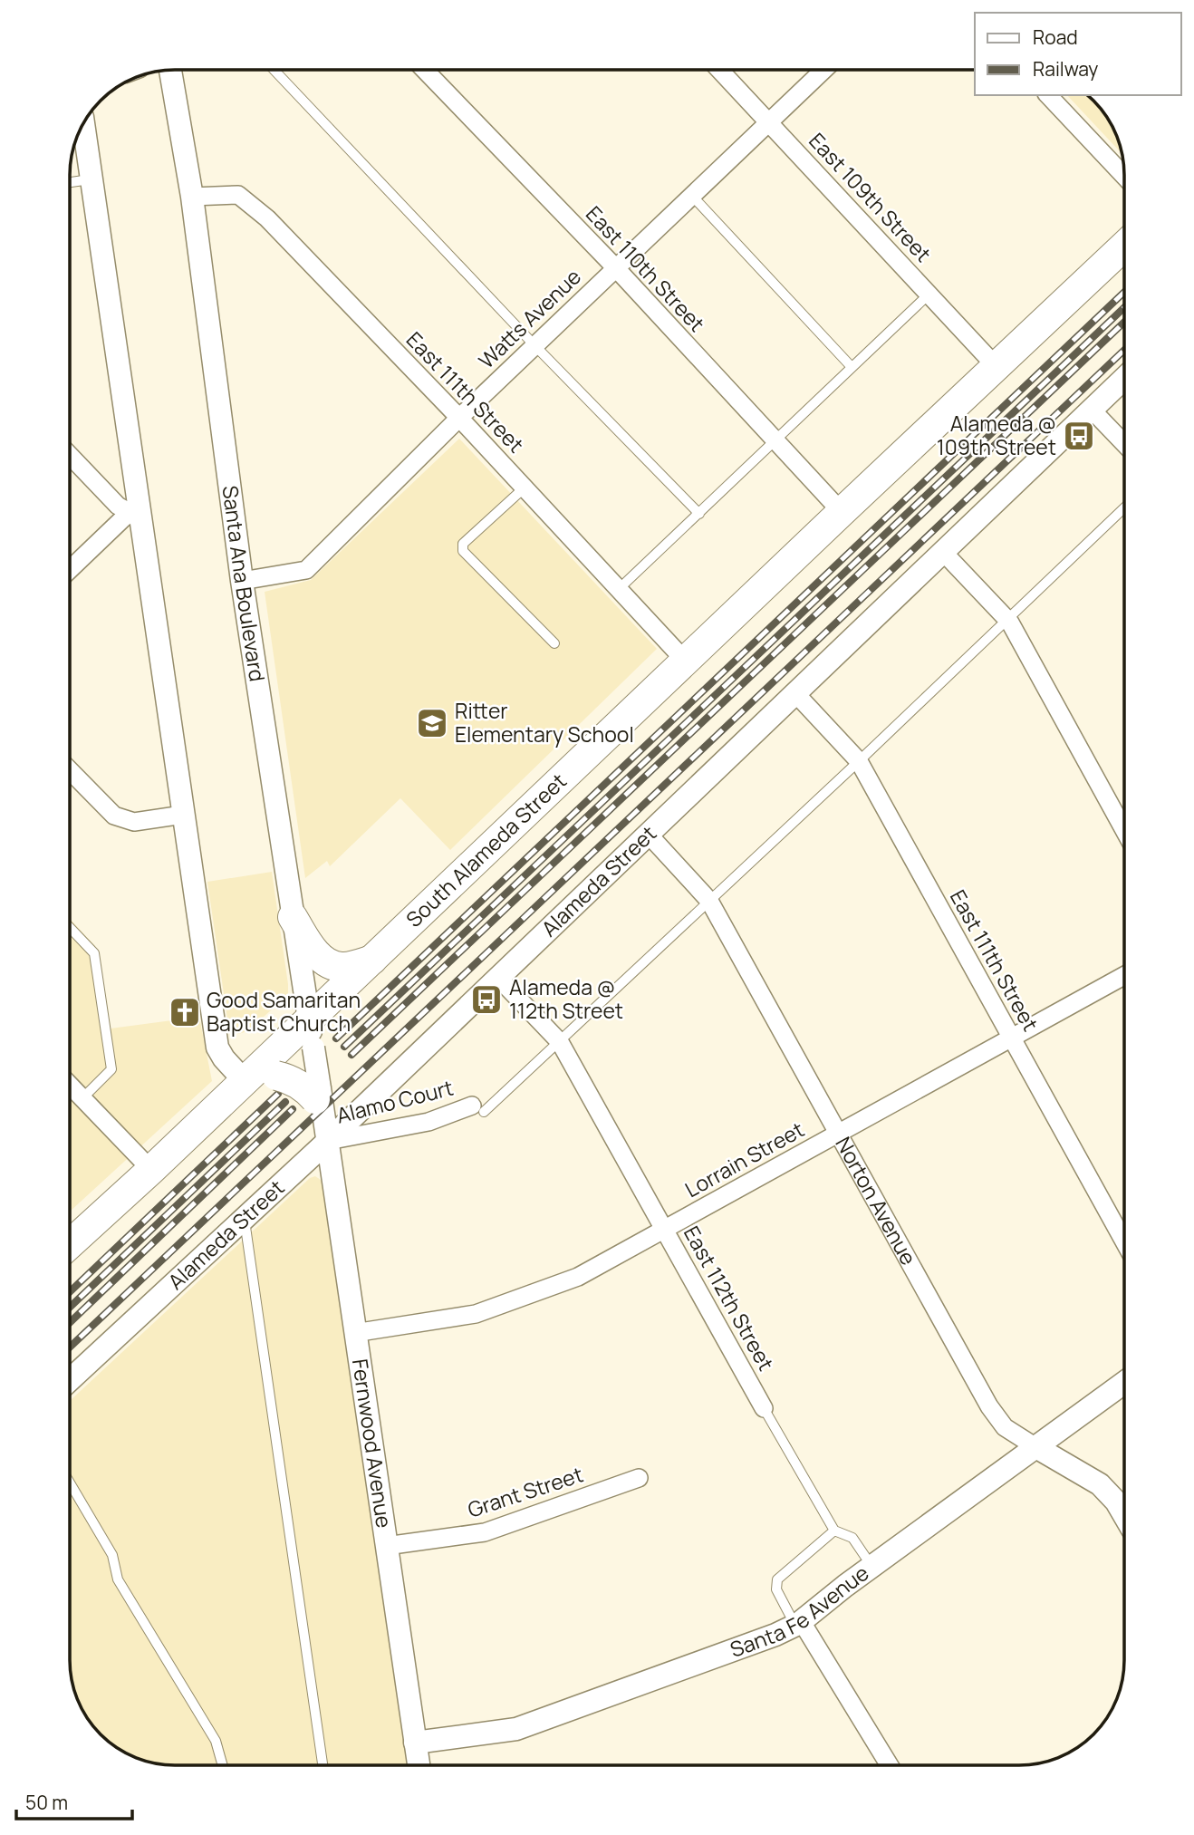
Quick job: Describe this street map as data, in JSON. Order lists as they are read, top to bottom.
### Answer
{
  "streets": {
    "main road": ["South Alameda Street"],
    "street": [
      "East 109th Street",
      "East 110th Street",
      "Watts Avenue",
      "East 111th Street",
      "Santa Ana Boulevard",
      "Alameda Street",
      "Alamo Court",
      "Lorrain Street",
      "Norton Avenue",
      "East 112th Street",
      "Fernwood Avenue",
      "Grant Street",
      "Santa Fe Avenue"
    ]
  },
  "crossings": [
    ["East 109th Street", "Watts Avenue"],
    ["East 109th Street", "South Alameda Street"],
    ["East 110th Street", "Watts Avenue"],
    ["East 110th Street", "South Alameda Street"],
    ["Watts Avenue", "East 111th Street"],
    ["Watts Avenue", "Santa Ana Boulevard"],
    ["East 111th Street", "Santa Ana Boulevard"],
    ["East 111th Street", "South Alameda Street"],
    ["East 111th Street", "Alameda Street"],
    ["East 111th Street", "Lorrain Street"],
    ["Santa Ana Boulevard", "South Alameda Street"],
    ["Santa Ana Boulevard", "Fernwood Avenue"],
    ["Alameda Street", "Alamo Court"],
    ["Alameda Street", "Norton Avenue"],
    ["Alameda Street", "East 112th Street"],
    ["Alameda Street", "Fernwood Avenue"],
    ["Alamo Court", "Fernwood Avenue"],
    ["Lorrain Street", "Norton Avenue"],
    ["Lorrain Street", "East 112th Street"],
    ["Lorrain Street", "Fernwood Avenue"],
    ["Norton Avenue", "Santa Fe Avenue"],
    ["Fernwood Avenue", "Grant Street"],
    ["Fernwood Avenue", "Santa Fe Avenue"]
  ],
  "places": {
    "bus stop": ["Alameda @ 109th Street", "Alameda @ 112th Street"],
    "school or university": ["Ritter Elementary School"],
    "church": ["Good Samaritan Baptist Church"]
  },
  "legend": ["Road", "Railway"],
  "scale_bar": "50 m"
}
